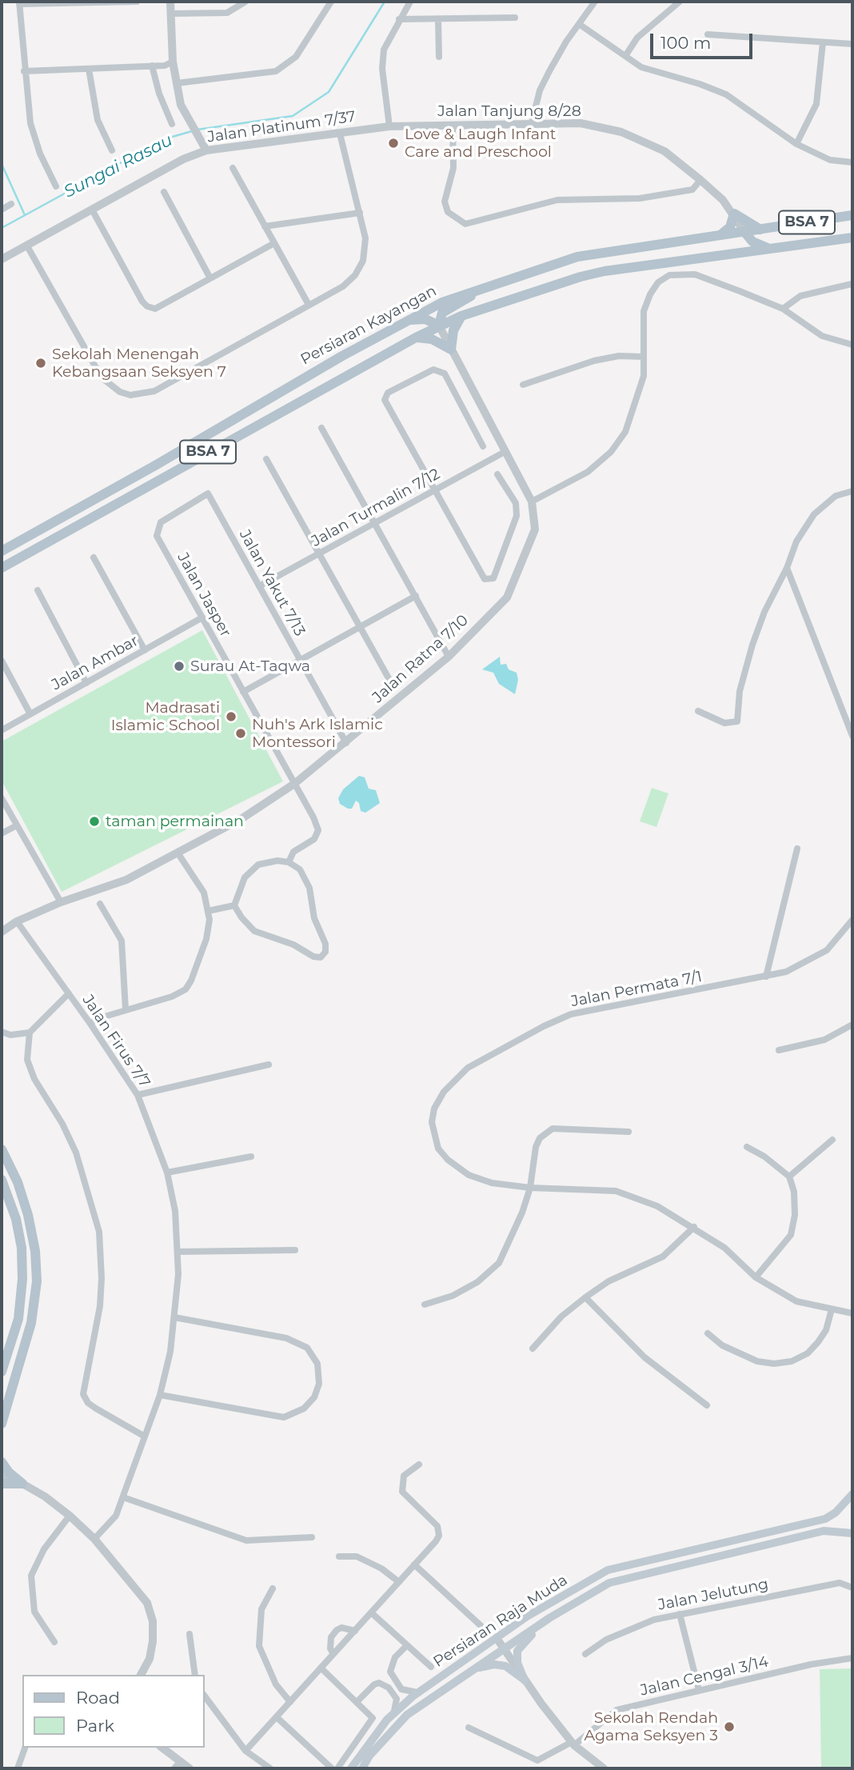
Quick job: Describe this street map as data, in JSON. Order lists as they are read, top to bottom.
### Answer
{
  "streets": {
    "main road": ["BSA 7", "Persiaran Kayangan", "Persiaran Raja Muda"],
    "street": [
      "Jalan Tanjung 8/28",
      "Jalan Platinum 7/37",
      "Jalan Turmalin 7/12",
      "Jalan Yakut 7/13",
      "Jalan Jasper",
      "Jalan Ratna 7/10",
      "Jalan Ambar",
      "Jalan Permata 7/1",
      "Jalan Firus 7/7",
      "Jalan Jelutung",
      "Jalan Cengal 3/14"
    ]
  },
  "crossings": [
    ["Jalan Tanjung 8/28", "Jalan Platinum 7/37"],
    ["Jalan Tanjung 8/28", "Persiaran Kayangan"],
    ["BSA 7", "Jalan Ratna 7/10"],
    ["Jalan Turmalin 7/12", "Jalan Yakut 7/13"],
    ["Jalan Turmalin 7/12", "Jalan Ratna 7/10"],
    ["Jalan Yakut 7/13", "Jalan Jasper"],
    ["Jalan Yakut 7/13", "Jalan Ratna 7/10"],
    ["Jalan Jasper", "Jalan Ratna 7/10"],
    ["Jalan Jasper", "Jalan Ambar"],
    ["Jalan Ratna 7/10", "Jalan Firus 7/7"]
  ],
  "water": ["Sungai Rasau"],
  "places": [
    "Love & Laugh Infant Care and Preschool",
    "Sekolah Menengah Kebangsaan Seksyen 7",
    "Surau At-Taqwa",
    "Madrasati Islamic School",
    "Nuh's Ark Islamic Montessori",
    "taman permainan",
    "Sekolah Rendah Agama Seksyen 3"
  ],
  "legend": ["Road", "Park"],
  "scale_bar": "100 m"
}
